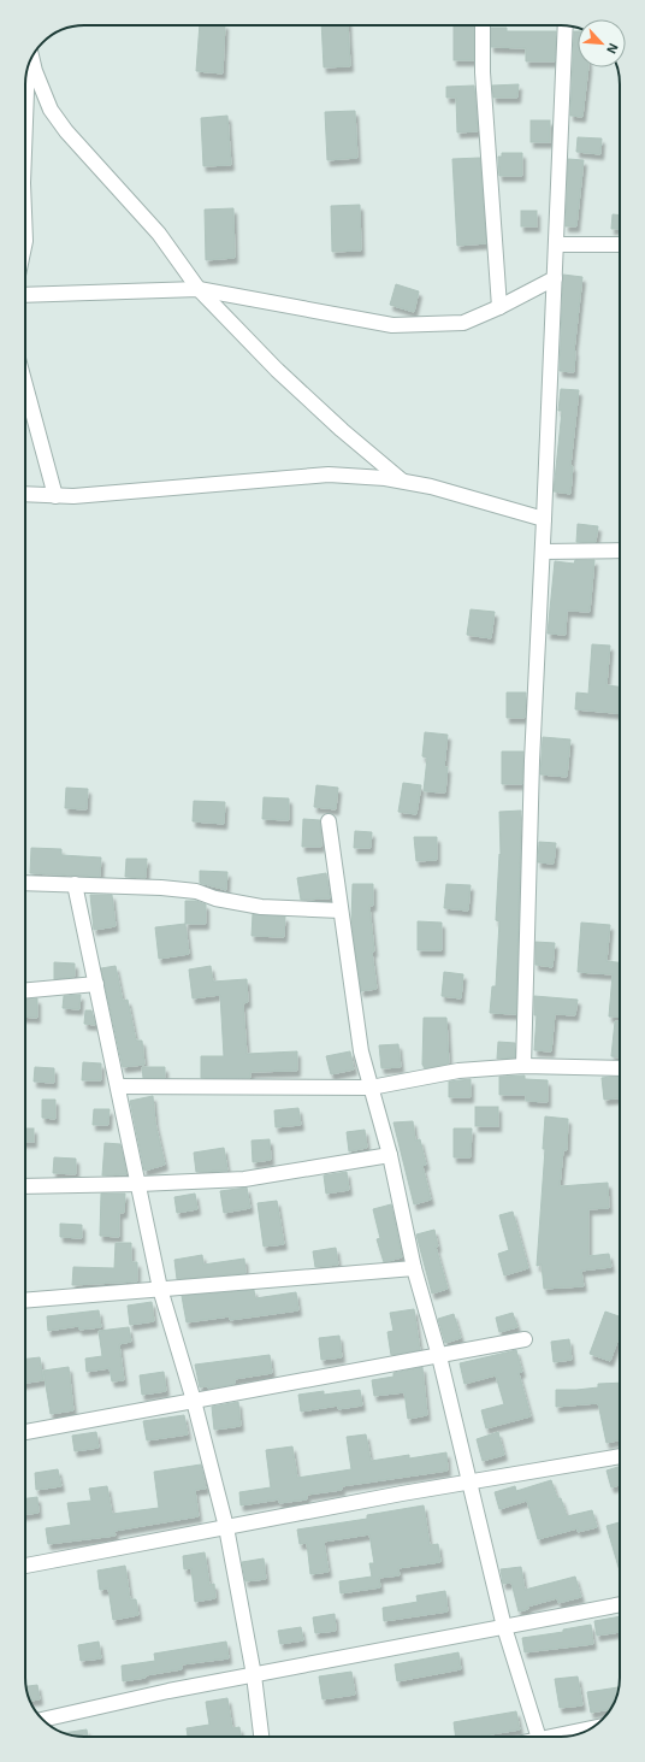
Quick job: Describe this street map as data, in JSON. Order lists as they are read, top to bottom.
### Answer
{
  "north": "bottom right"
}
